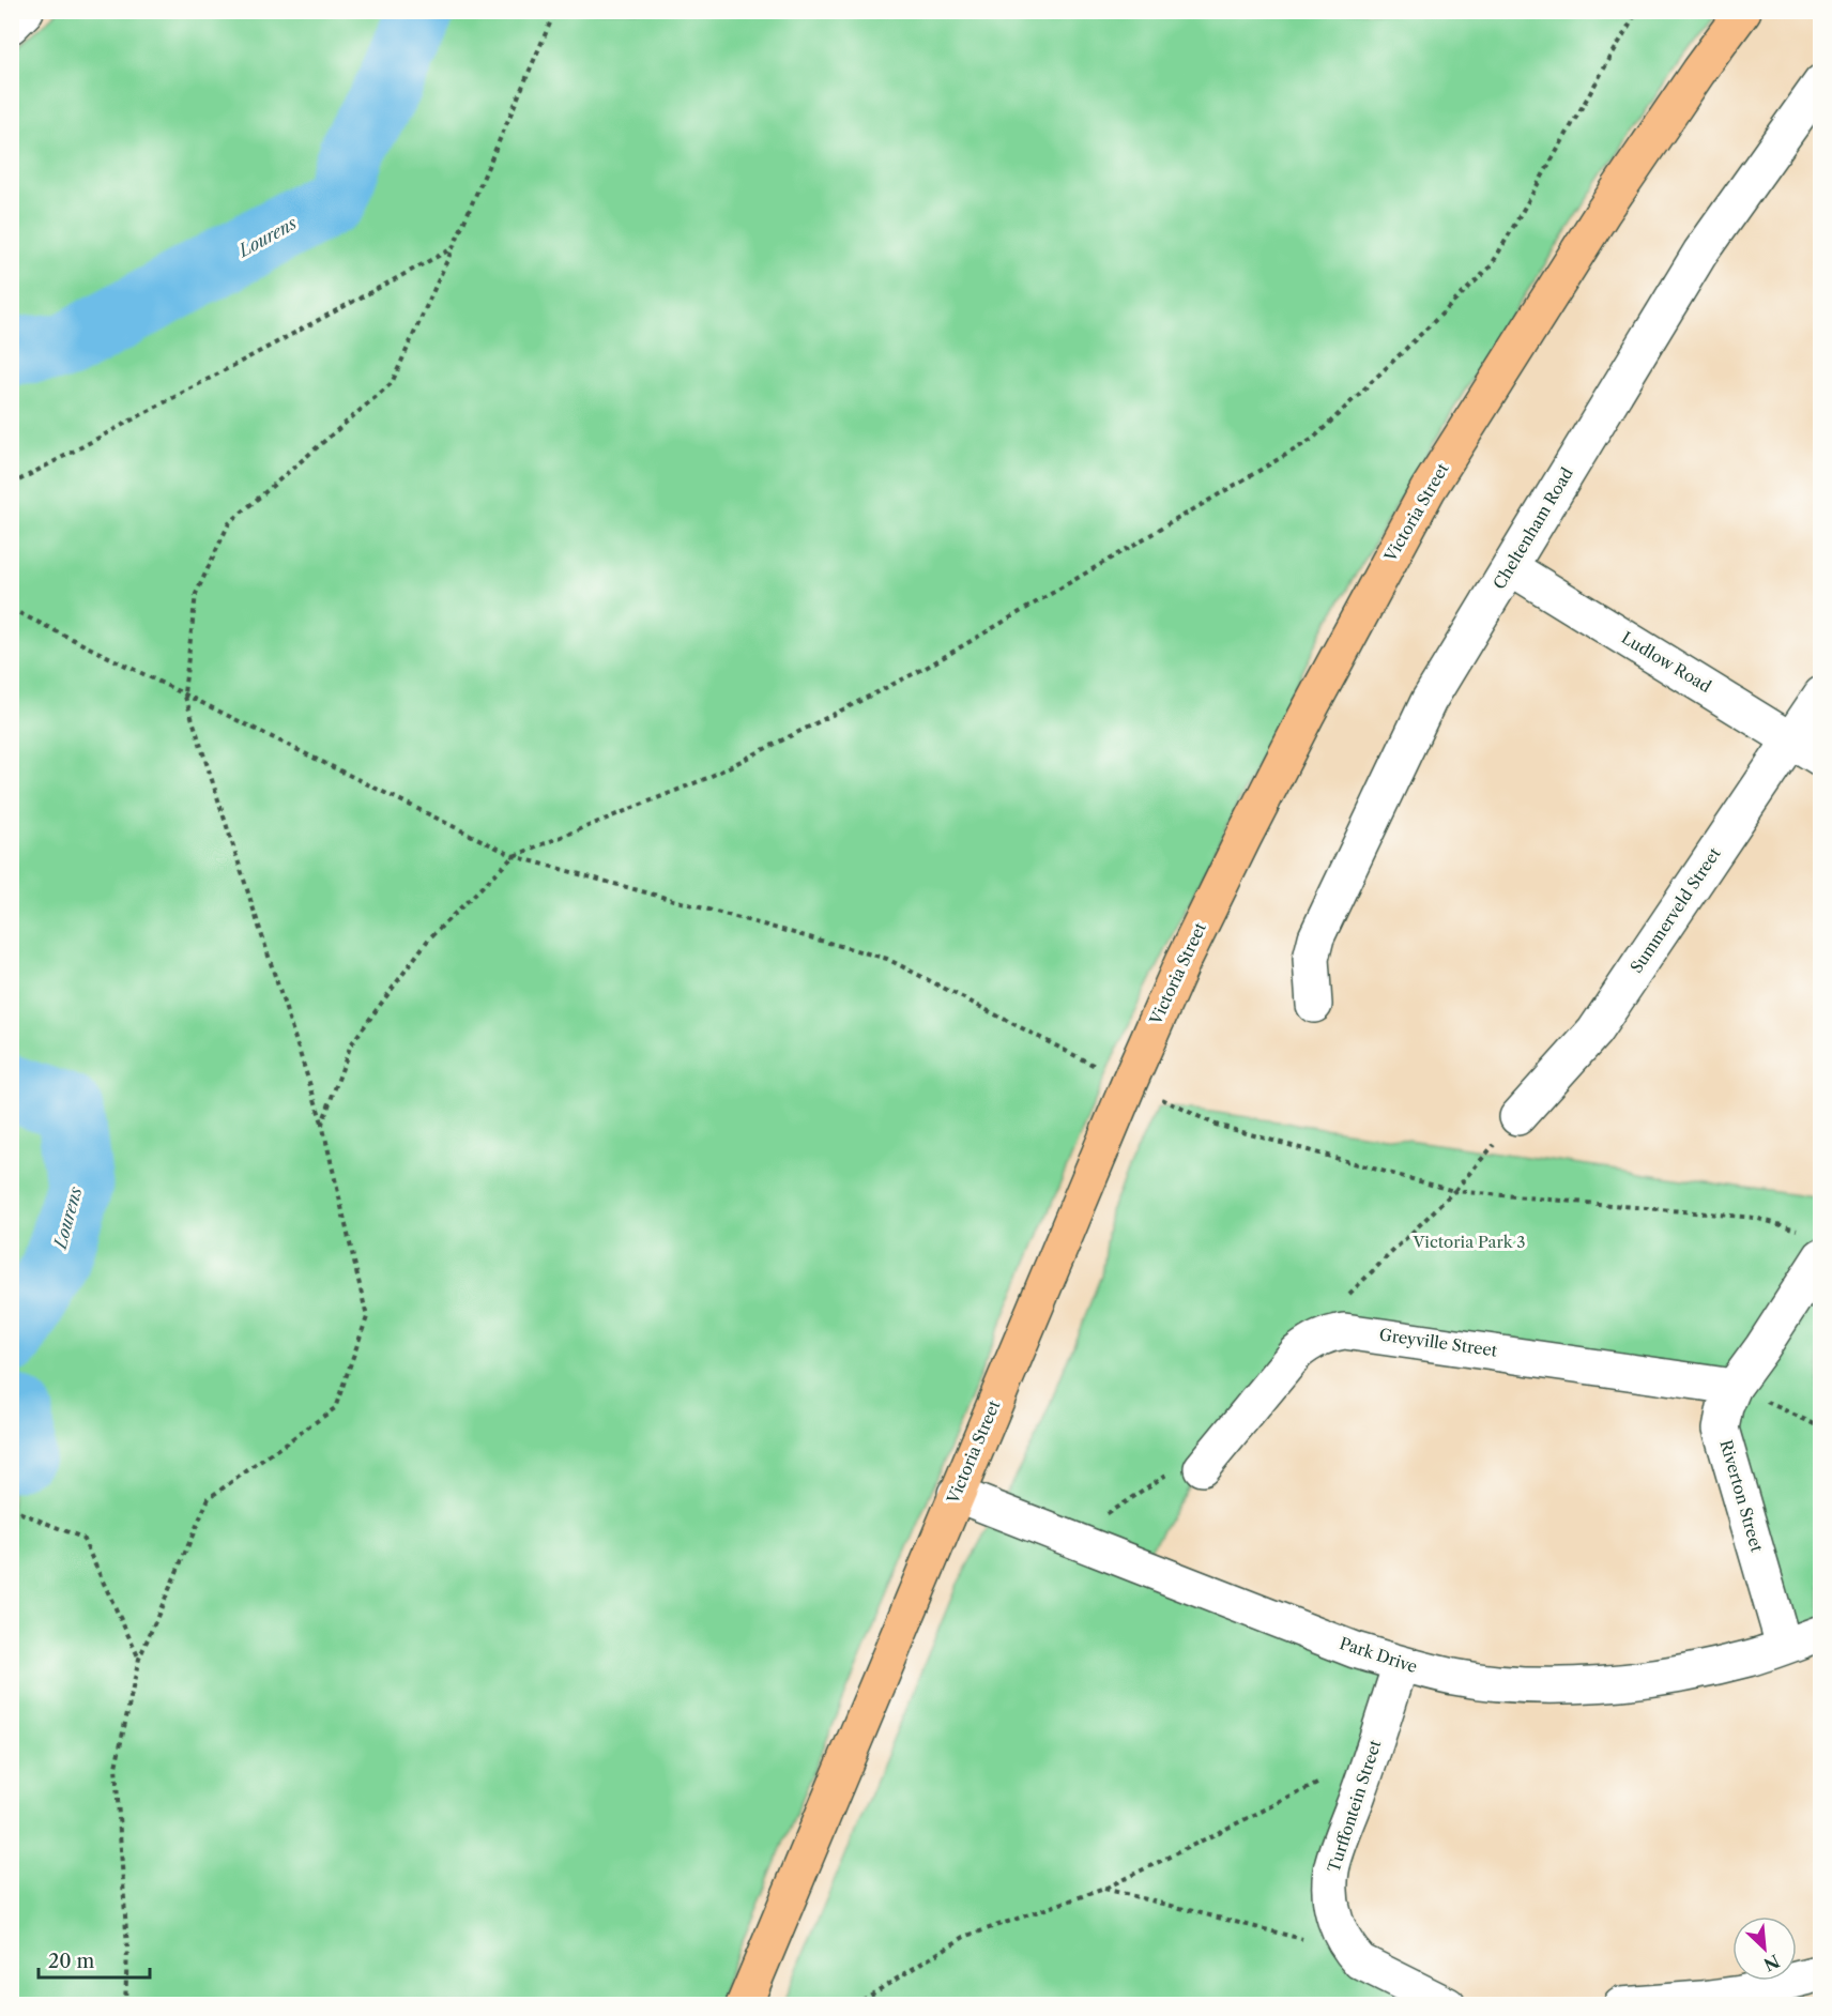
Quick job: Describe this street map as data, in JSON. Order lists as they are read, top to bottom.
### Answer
{
  "streets": {
    "main road": ["Victoria Street"],
    "street": [
      "Cheltenham Road",
      "Ludlow Road",
      "Summerveld Street",
      "Greyville Street",
      "Riverton Street",
      "Park Drive",
      "Turffontein Street"
    ]
  },
  "crossings": [
    ["Victoria Street", "Park Drive"],
    ["Cheltenham Road", "Ludlow Road"],
    ["Ludlow Road", "Summerveld Street"],
    ["Greyville Street", "Riverton Street"],
    ["Riverton Street", "Park Drive"],
    ["Park Drive", "Turffontein Street"]
  ],
  "water": ["Lourens"],
  "parks": ["Victoria Park 3"],
  "scale_bar": "20 m",
  "north": "bottom right"
}
